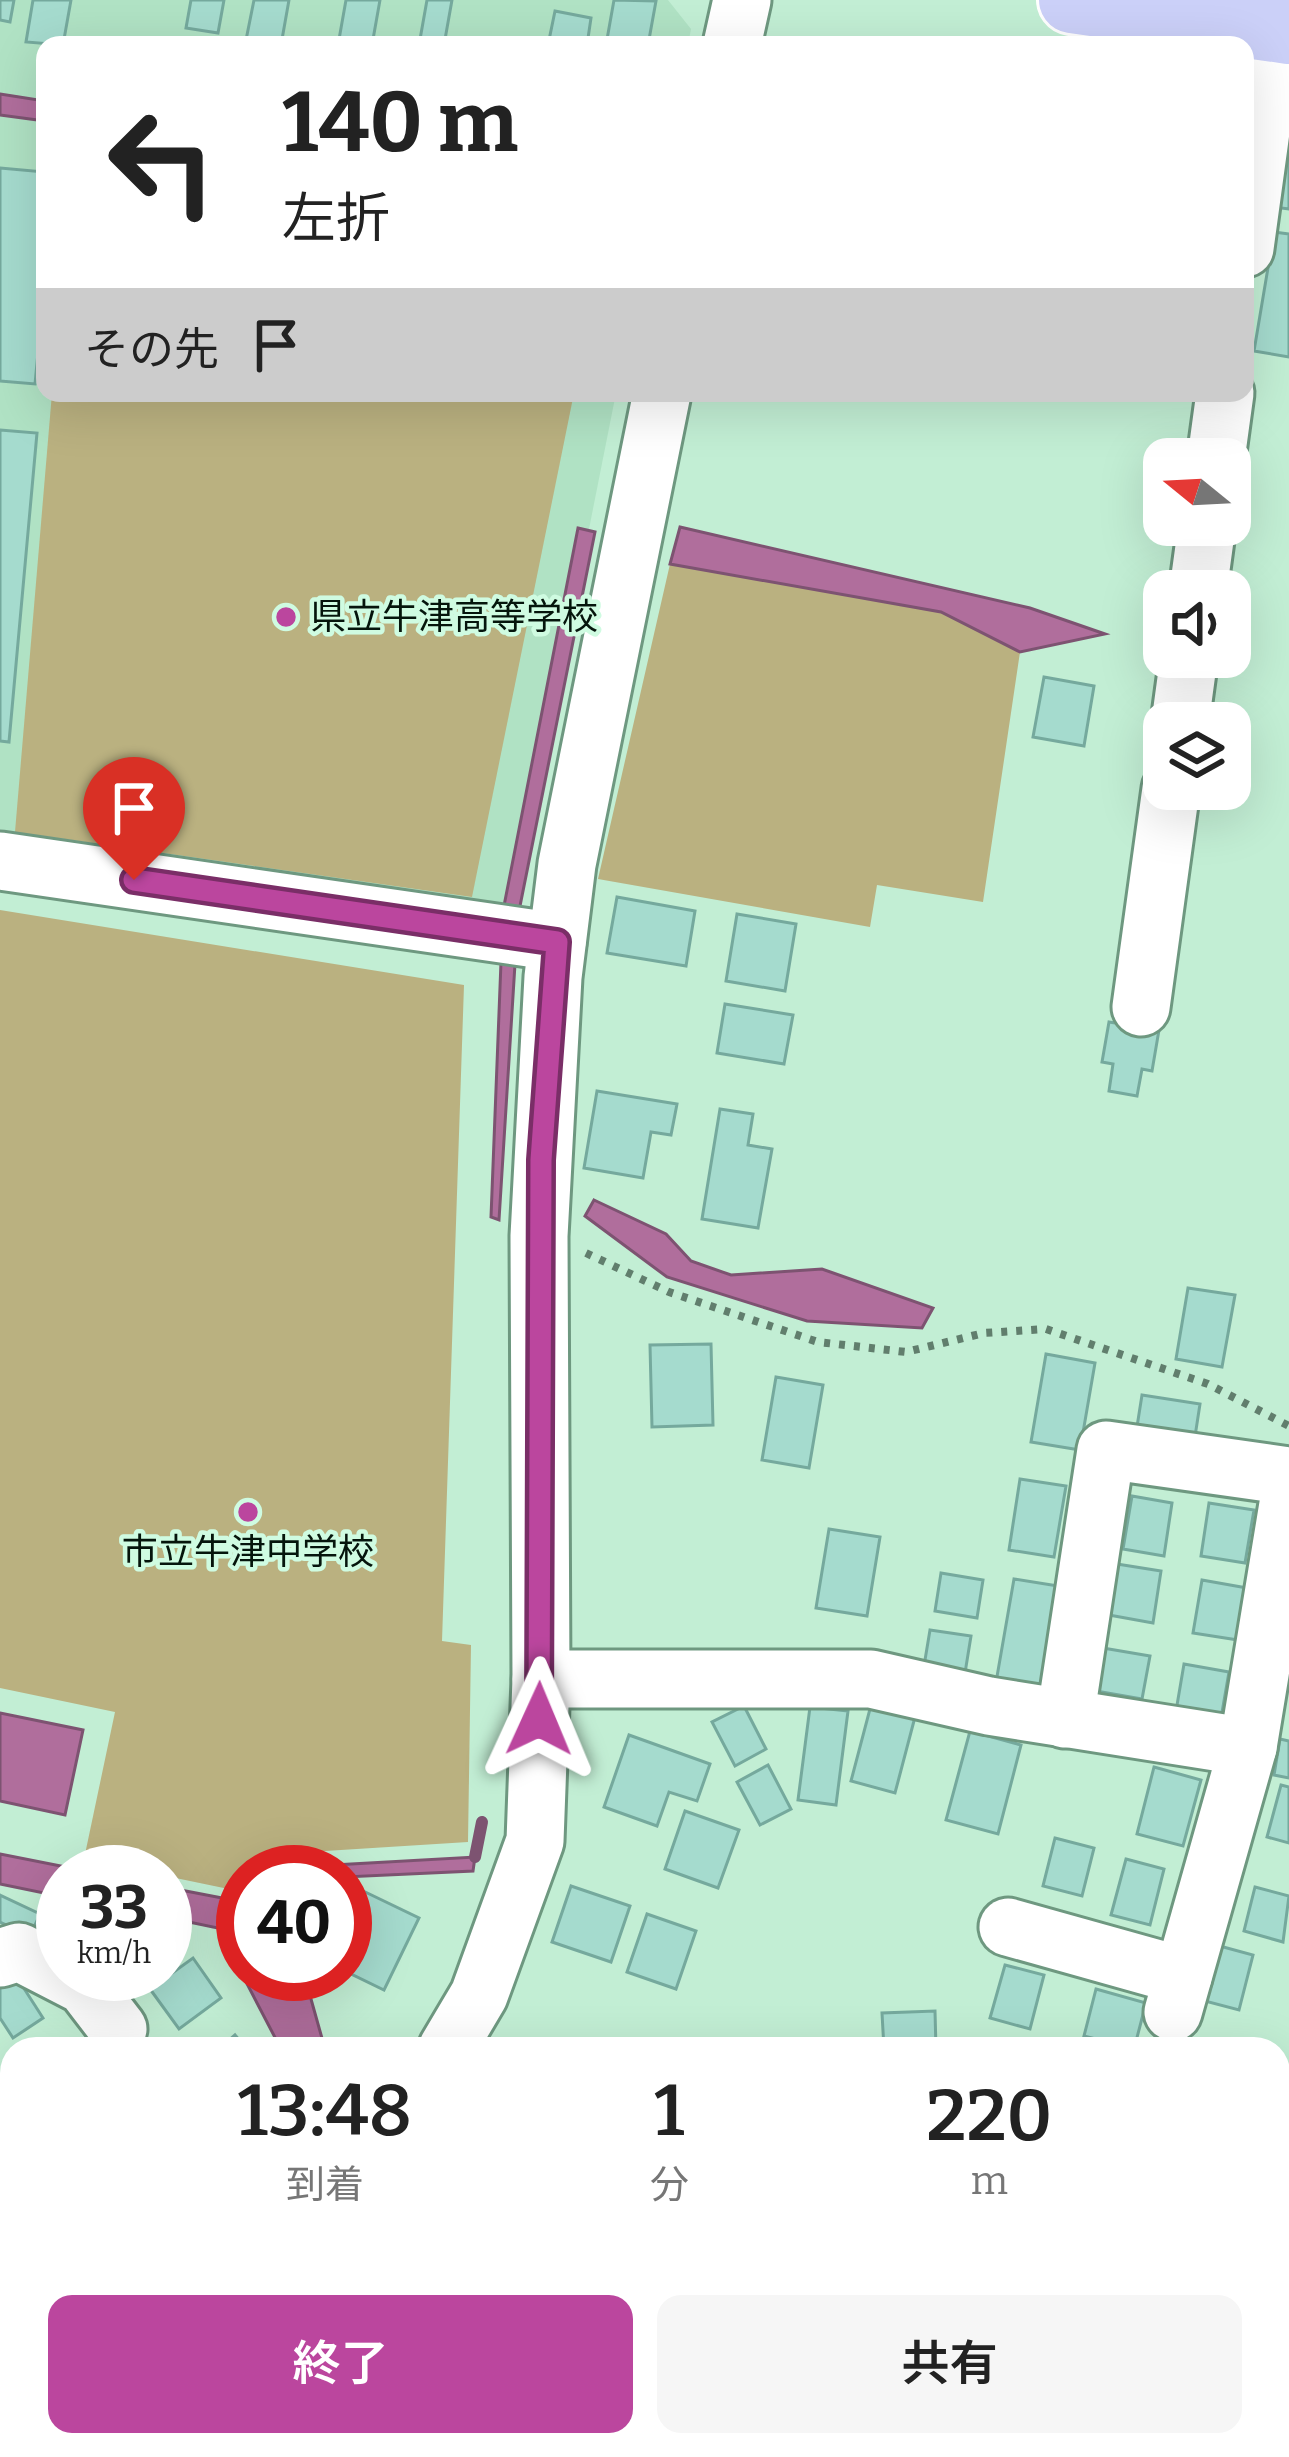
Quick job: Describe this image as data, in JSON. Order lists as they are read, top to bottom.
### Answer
{
  "places": ["県立牛津高等学校", "市立牛津中学校"],
  "north": "left",
  "page": {
    "turn": ["140 m", "左折"],
    "then": "その先",
    "speed": "33 km/h",
    "limit": "40",
    "eta": [
      "13:48",
      "到着",
      "1",
      "分",
      "220",
      "m"
    ],
    "buttons": ["終了", "共有"]
  }
}
